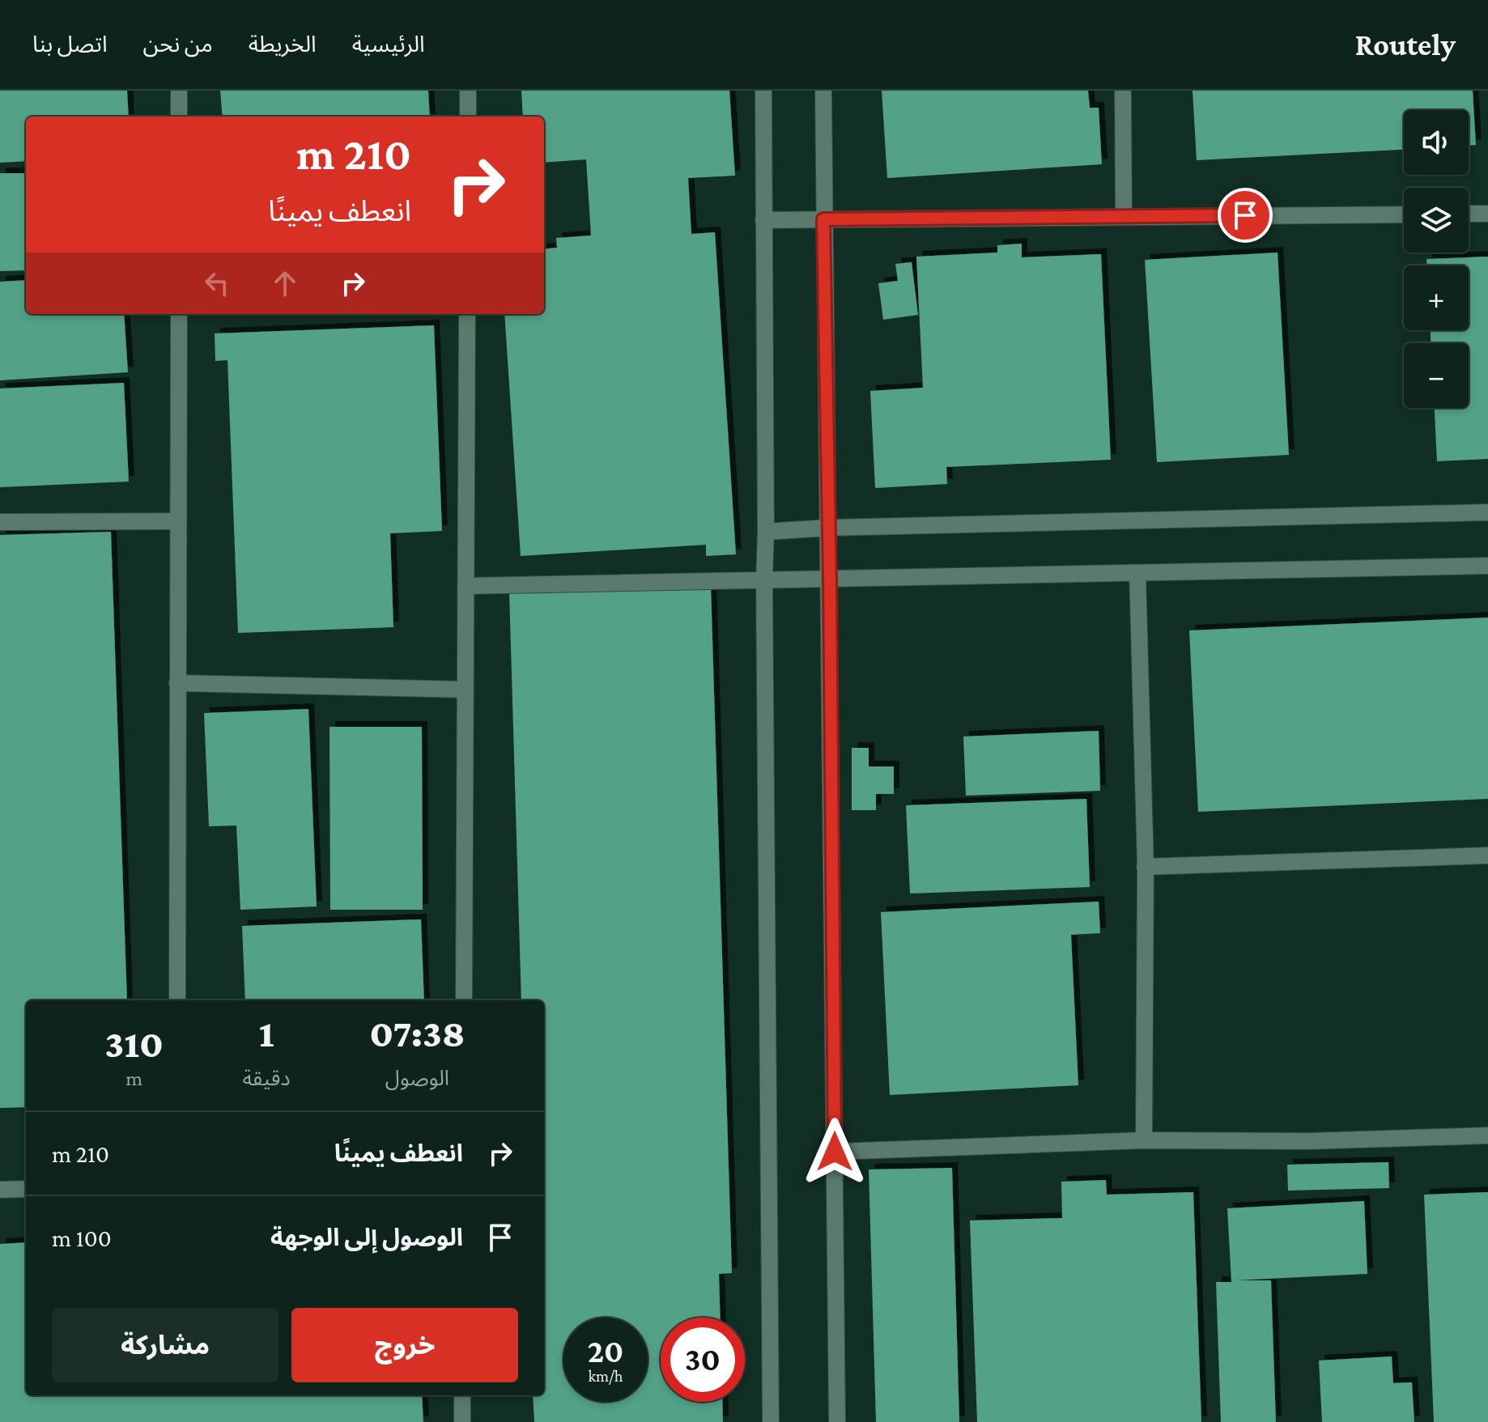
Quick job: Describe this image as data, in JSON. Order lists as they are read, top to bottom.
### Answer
{
  "page": {
    "header": "Routely",
    "nav": [
      "الرئيسية",
      "الخريطة",
      "من نحن",
      "اتصل بنا"
    ],
    "map_buttons": ["+", "−"],
    "turn": ["210 m", "انعطف يمينًا"],
    "eta": [
      "07:38",
      "الوصول",
      "1",
      "دقيقة",
      "310",
      "m"
    ],
    "list": [
      {
        "name": "انعطف يمينًا",
        "value": "210 m"
      },
      {
        "name": "الوصول إلى الوجهة",
        "value": "100 m"
      }
    ],
    "buttons": ["خروج", "مشاركة"],
    "speed": "20 km/h",
    "limit": "30"
  }
}
